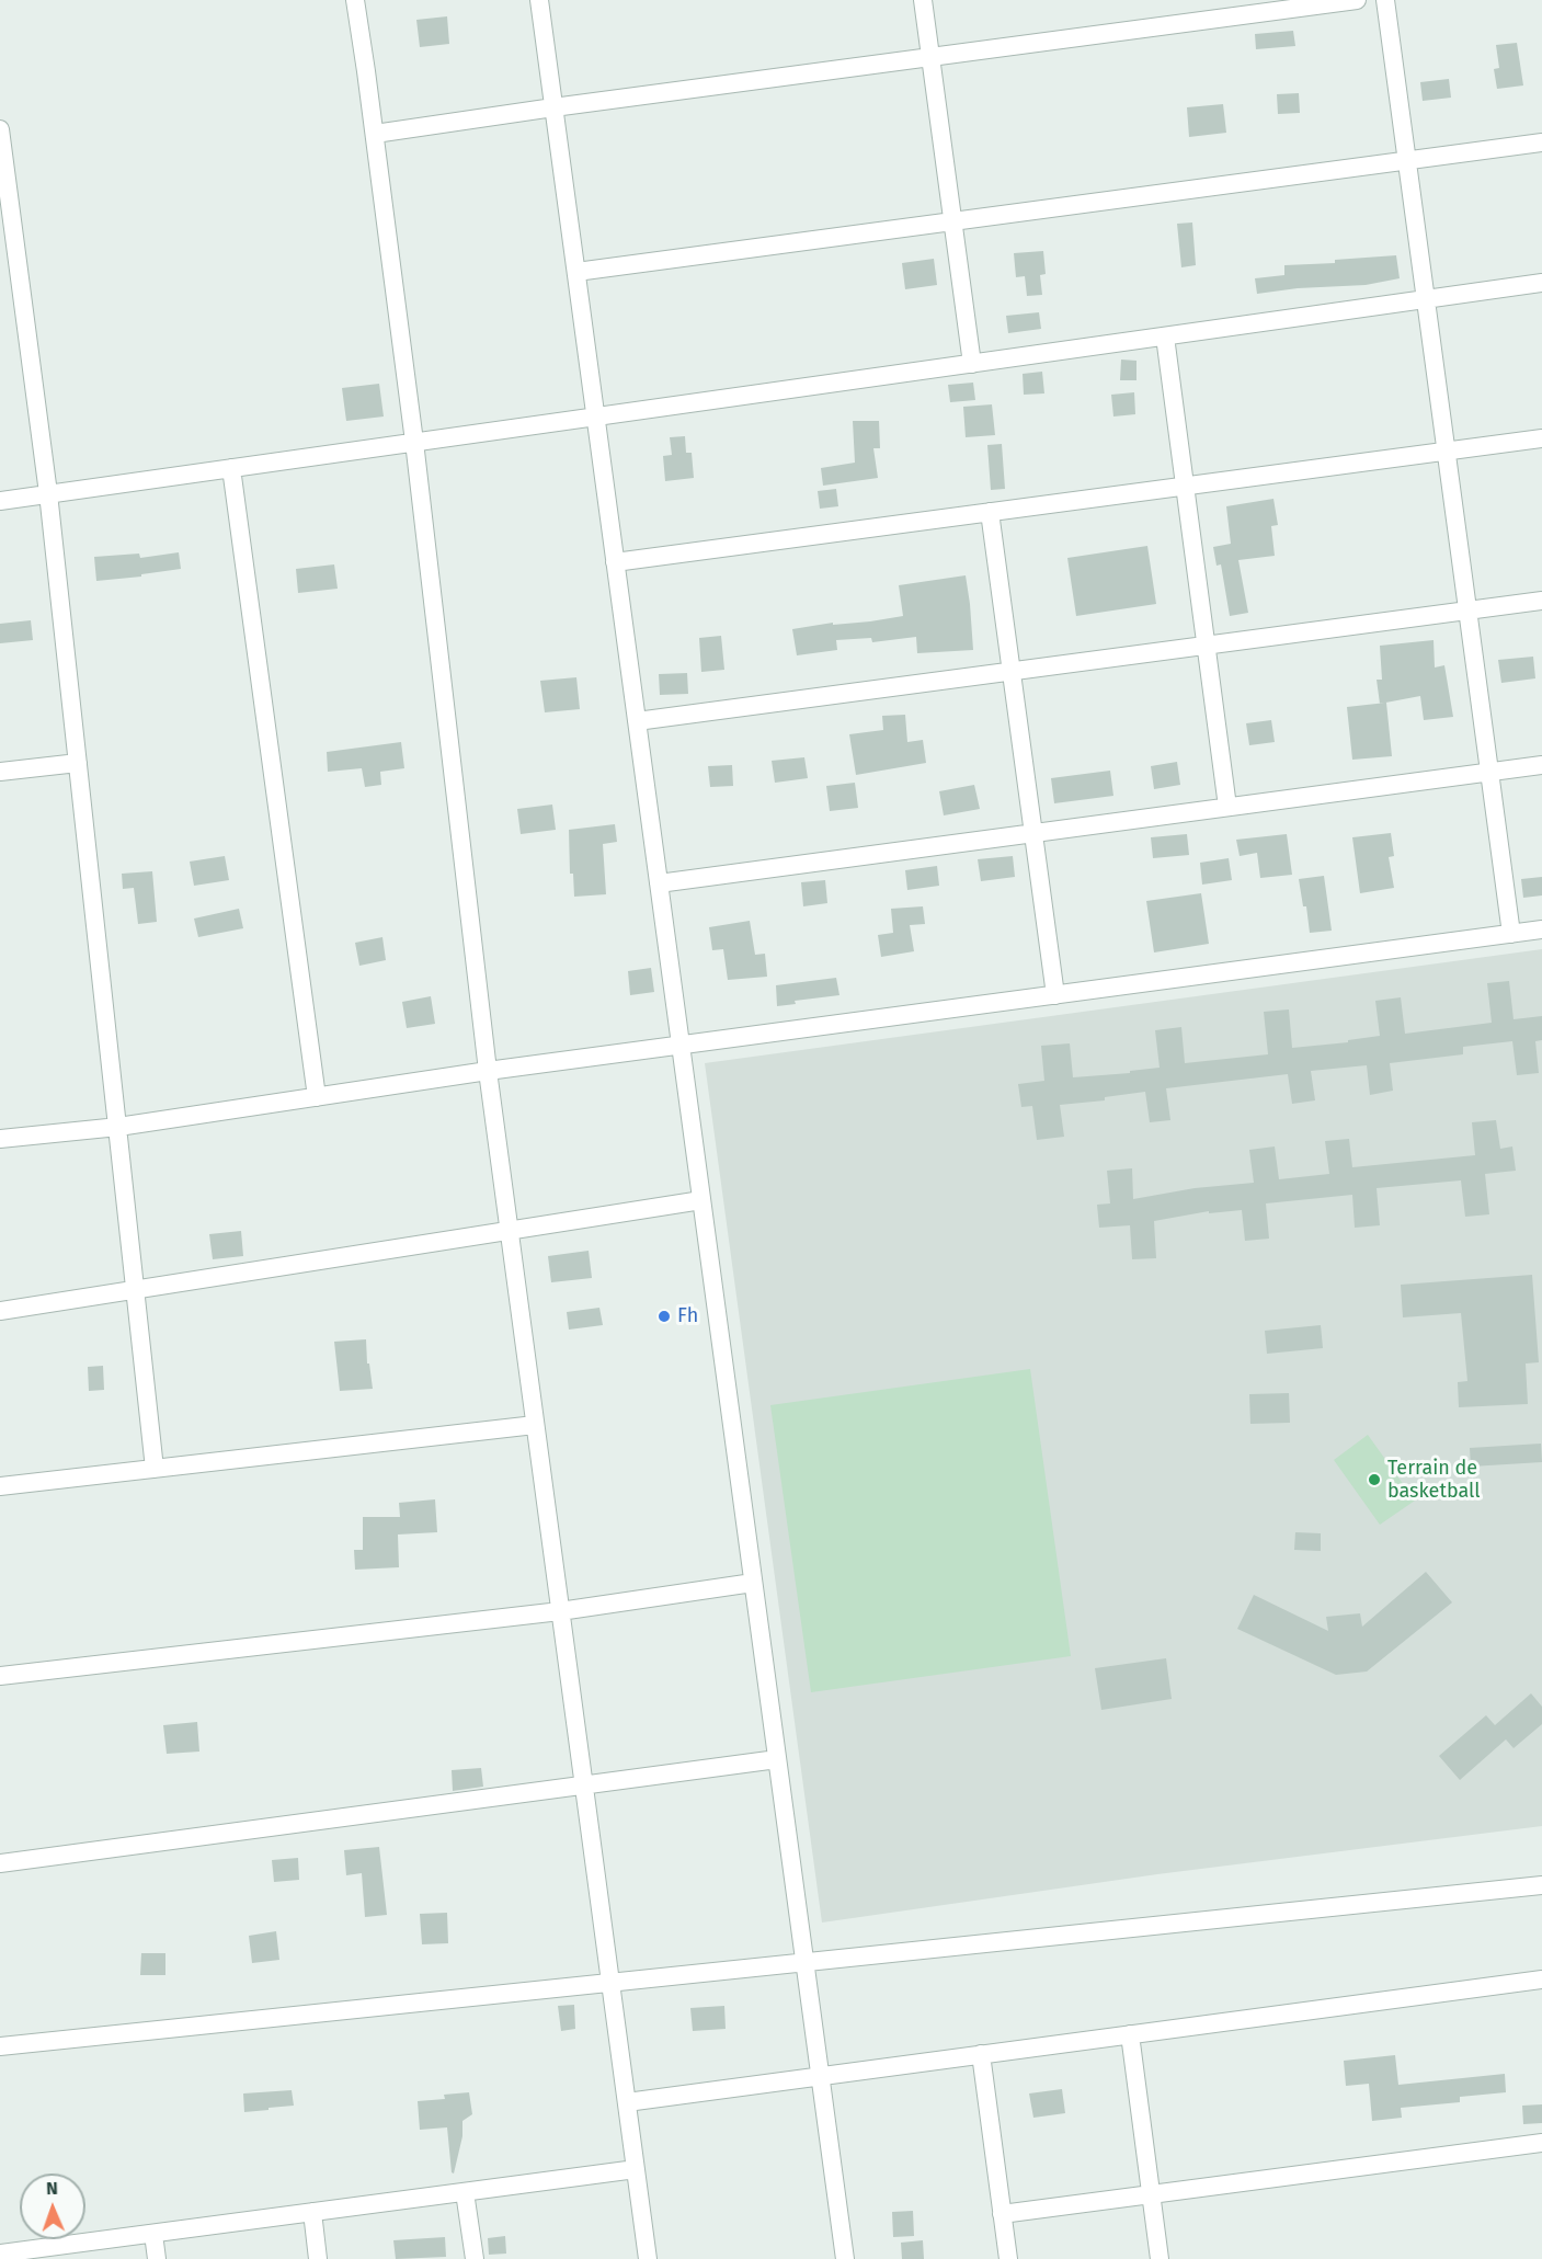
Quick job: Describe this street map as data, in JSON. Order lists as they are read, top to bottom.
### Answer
{
  "places": ["Fh", "Terrain de basketball"],
  "north": "top"
}
